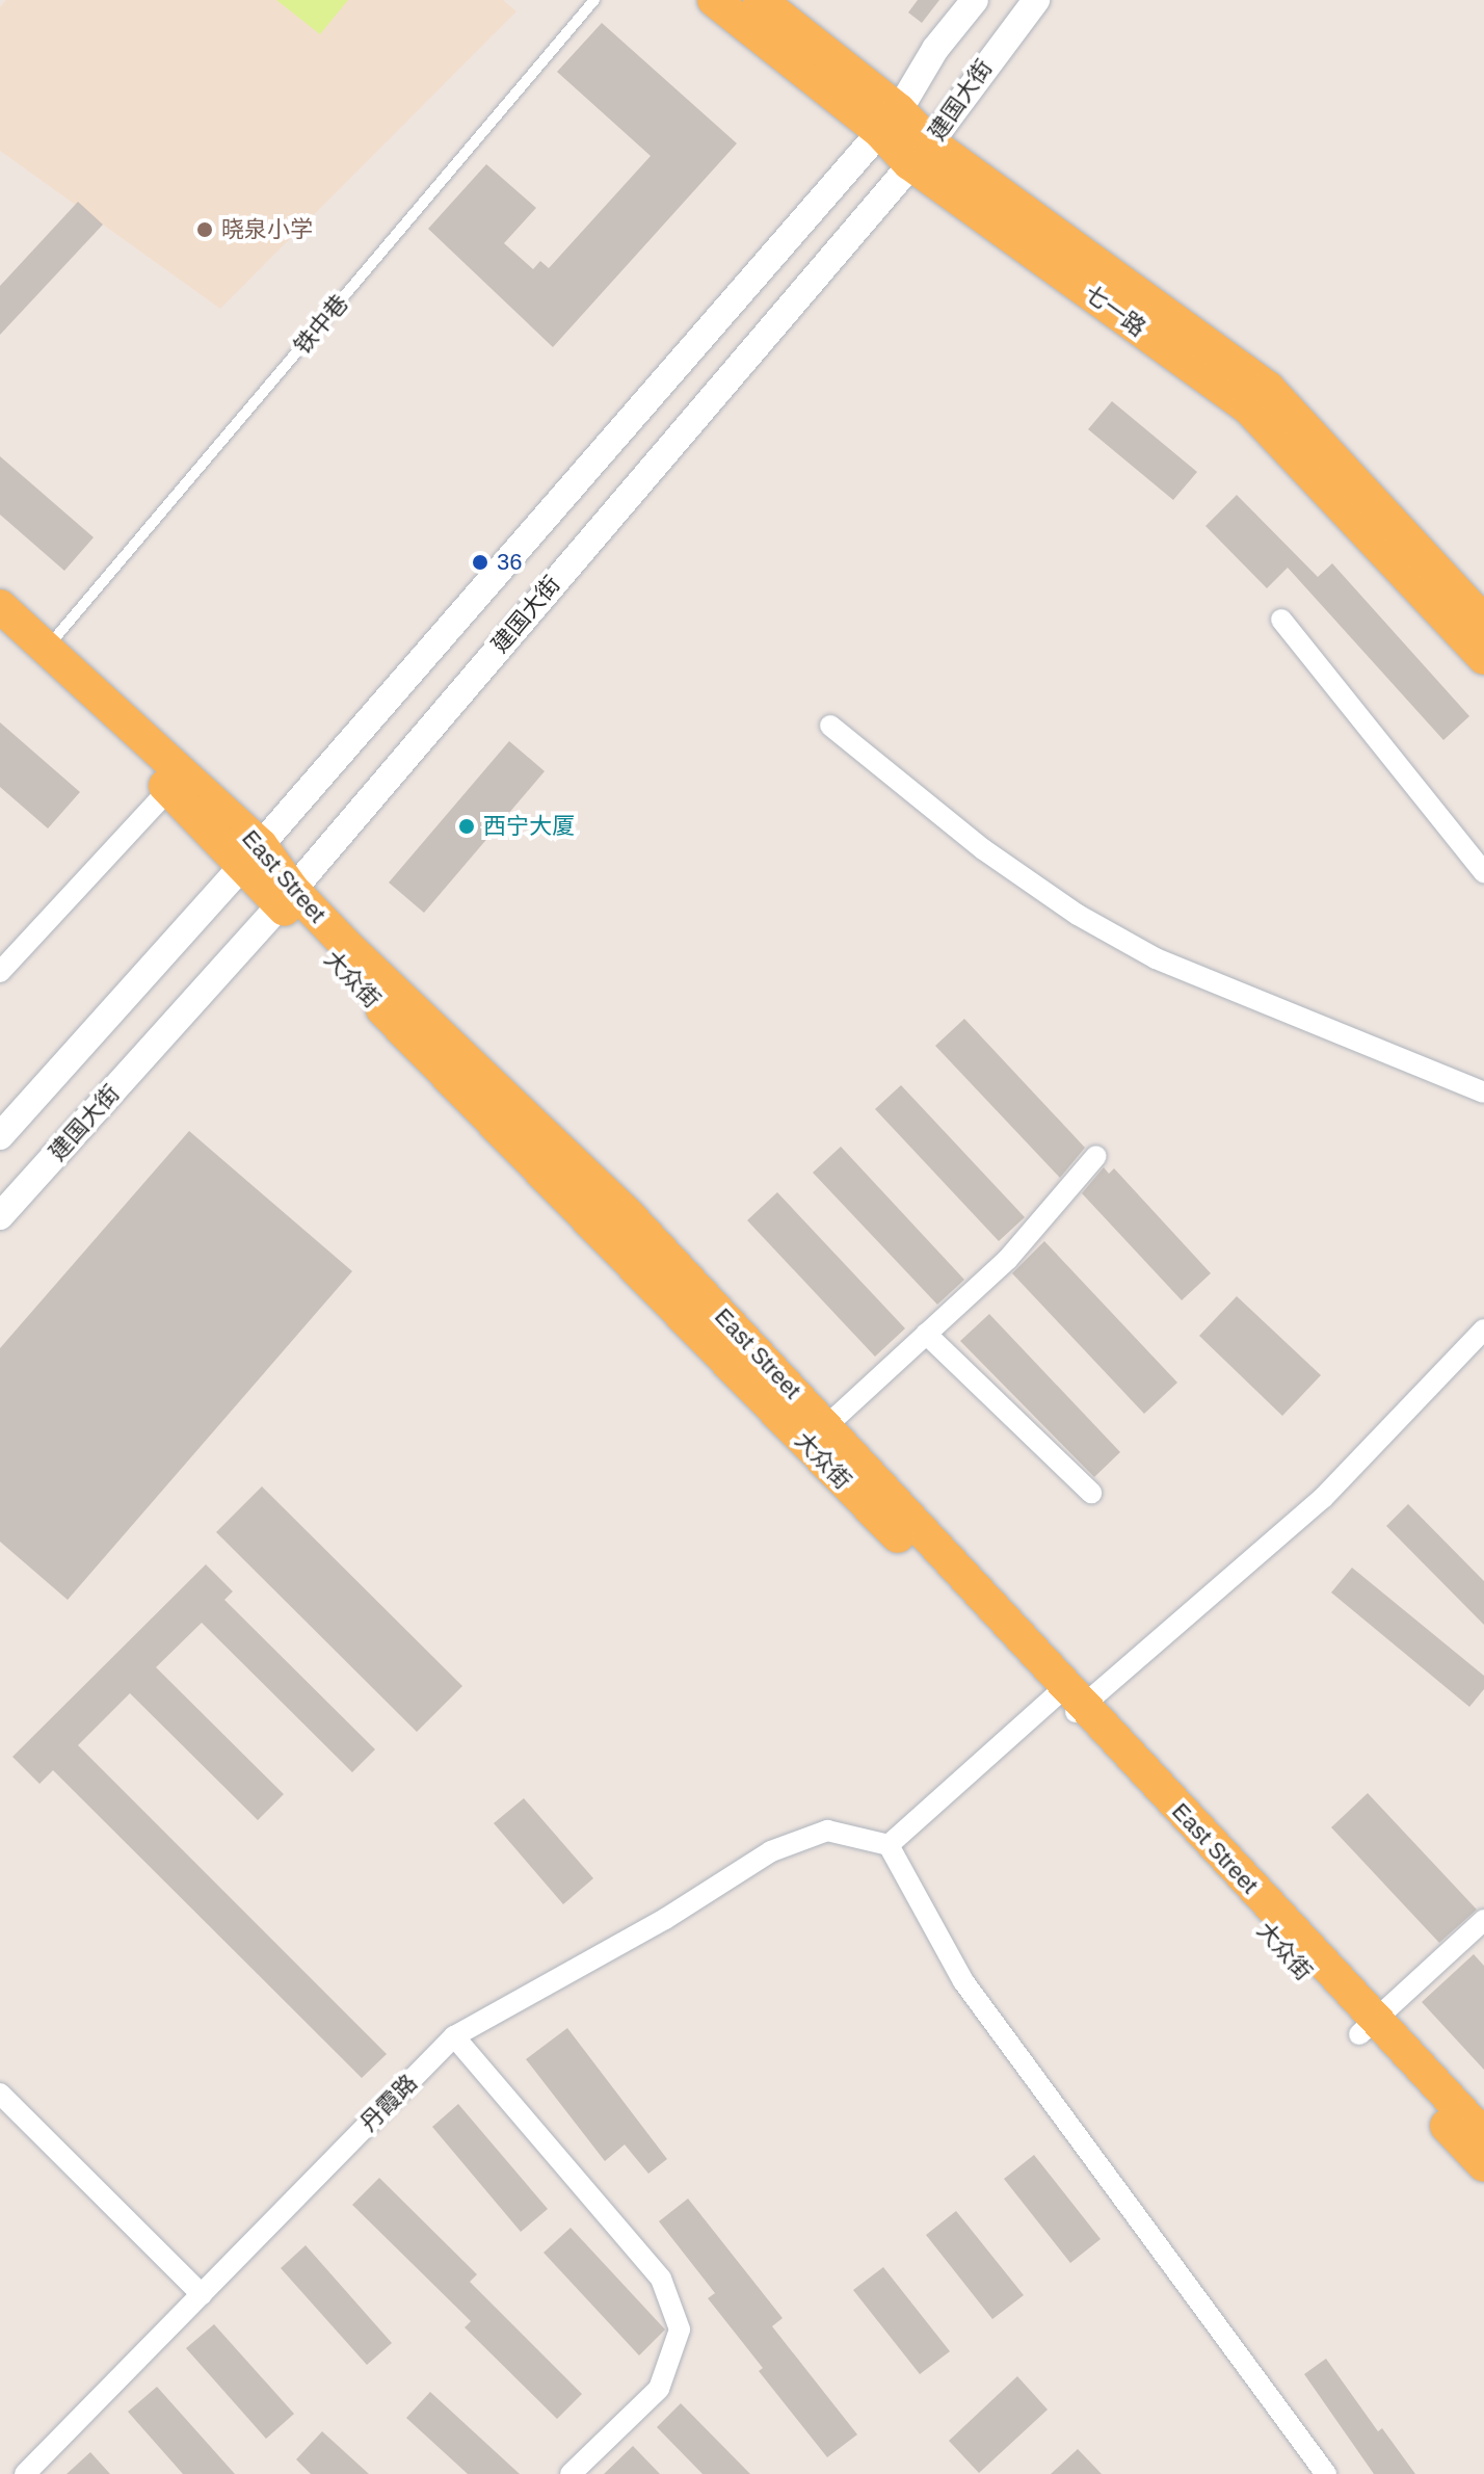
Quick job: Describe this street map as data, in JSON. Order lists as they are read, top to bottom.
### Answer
{
  "streets": {
    "main road": ["七一路", "East Street", "大众街"],
    "street": ["建国大街", "丹霞路"],
    "lane": ["铁中巷"]
  },
  "crossings": [
    ["建国大街", "七一路"],
    ["建国大街", "East Street"],
    ["建国大街", "大众街"],
    ["铁中巷", "East Street"],
    ["East Street", "大众街"]
  ],
  "places": ["晓泉小学", "36", "西宁大厦"]
}
